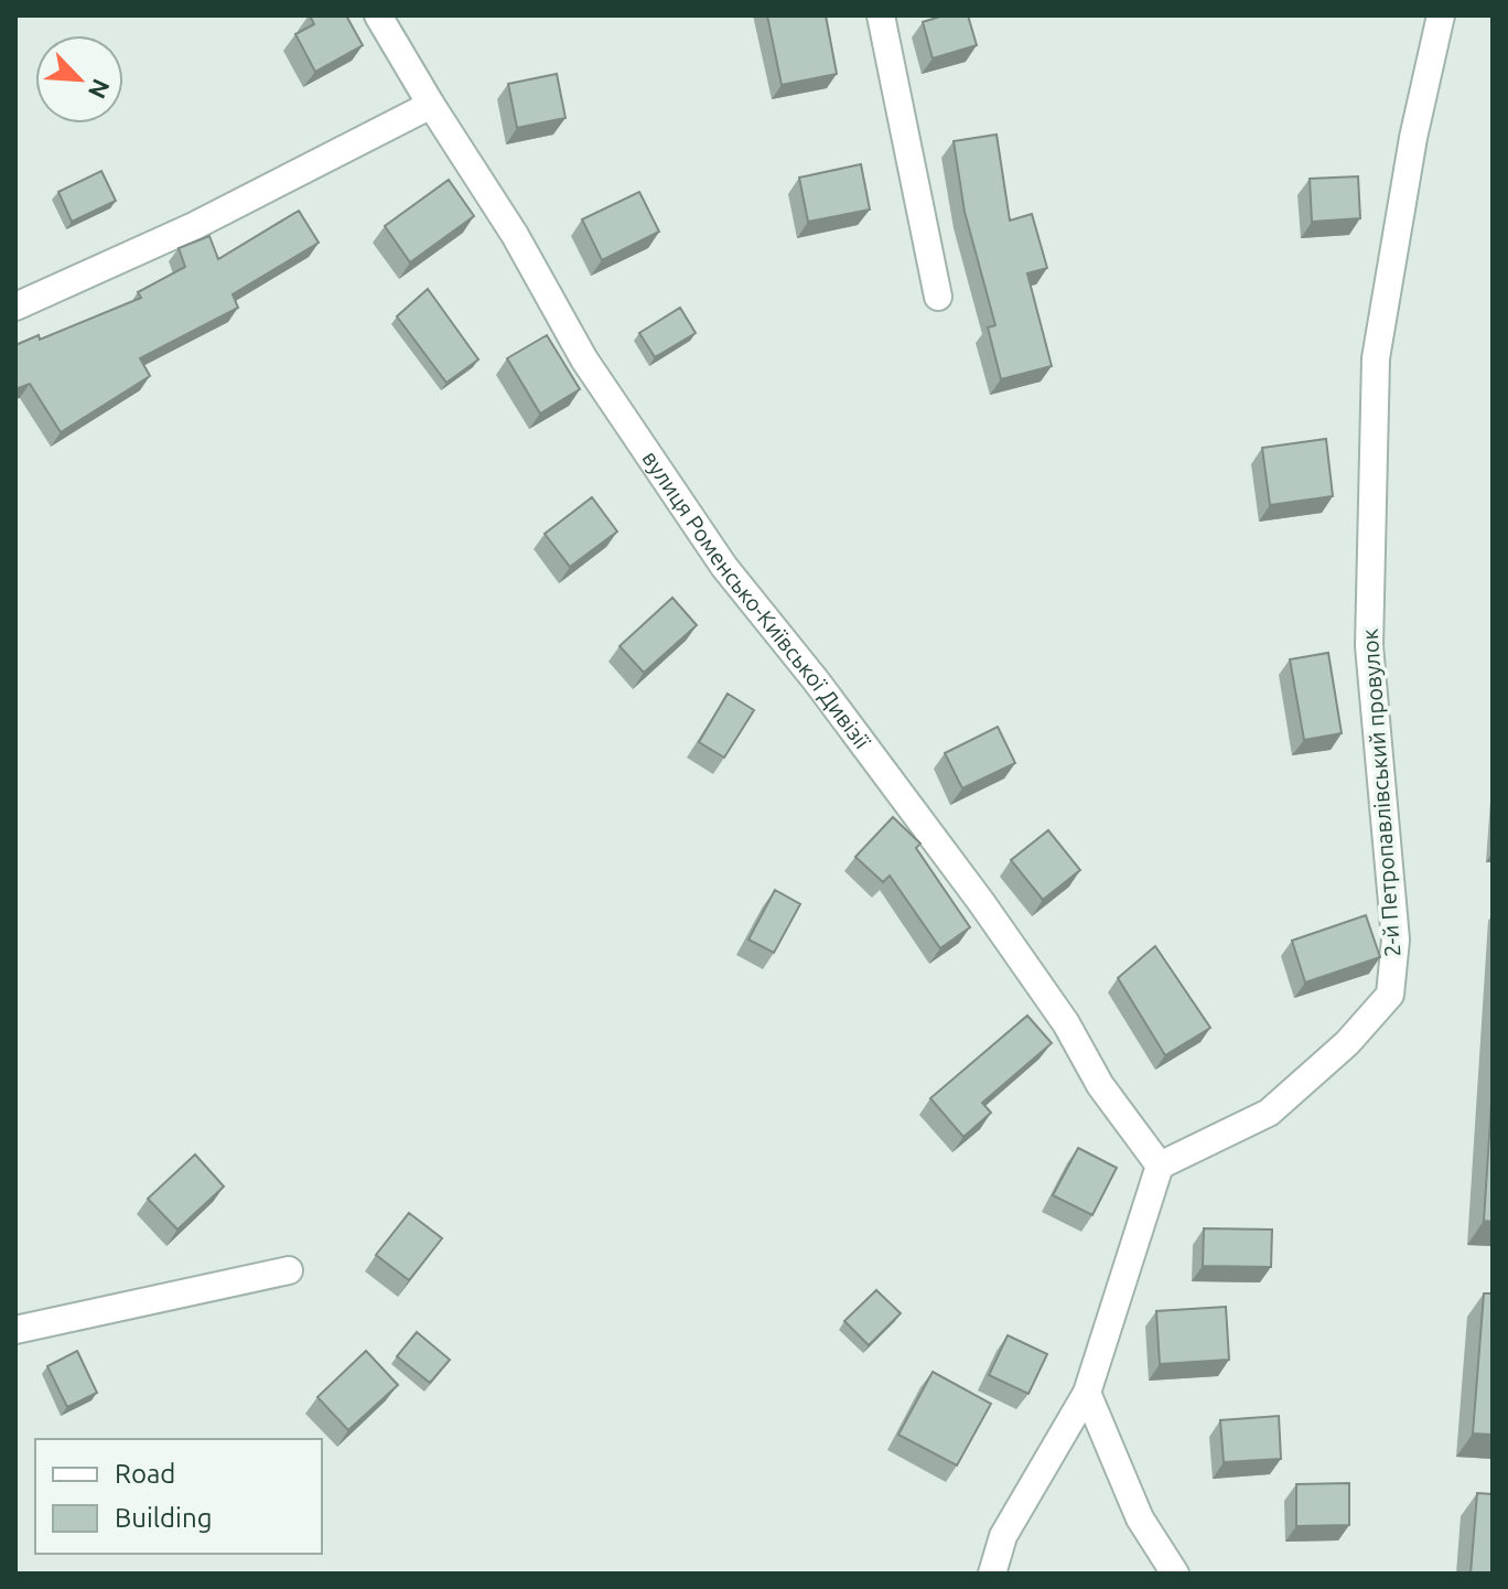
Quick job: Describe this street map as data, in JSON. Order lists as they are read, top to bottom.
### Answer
{
  "streets": {
    "street": ["вулиця Роменсько-Київської Дивізії", "2-й Петропавлівський провулок"]
  },
  "crossings": [
    ["вулиця Роменсько-Київської Дивізії", "2-й Петропавлівський провулок"]
  ],
  "legend": ["Road", "Building"],
  "north": "bottom right"
}
